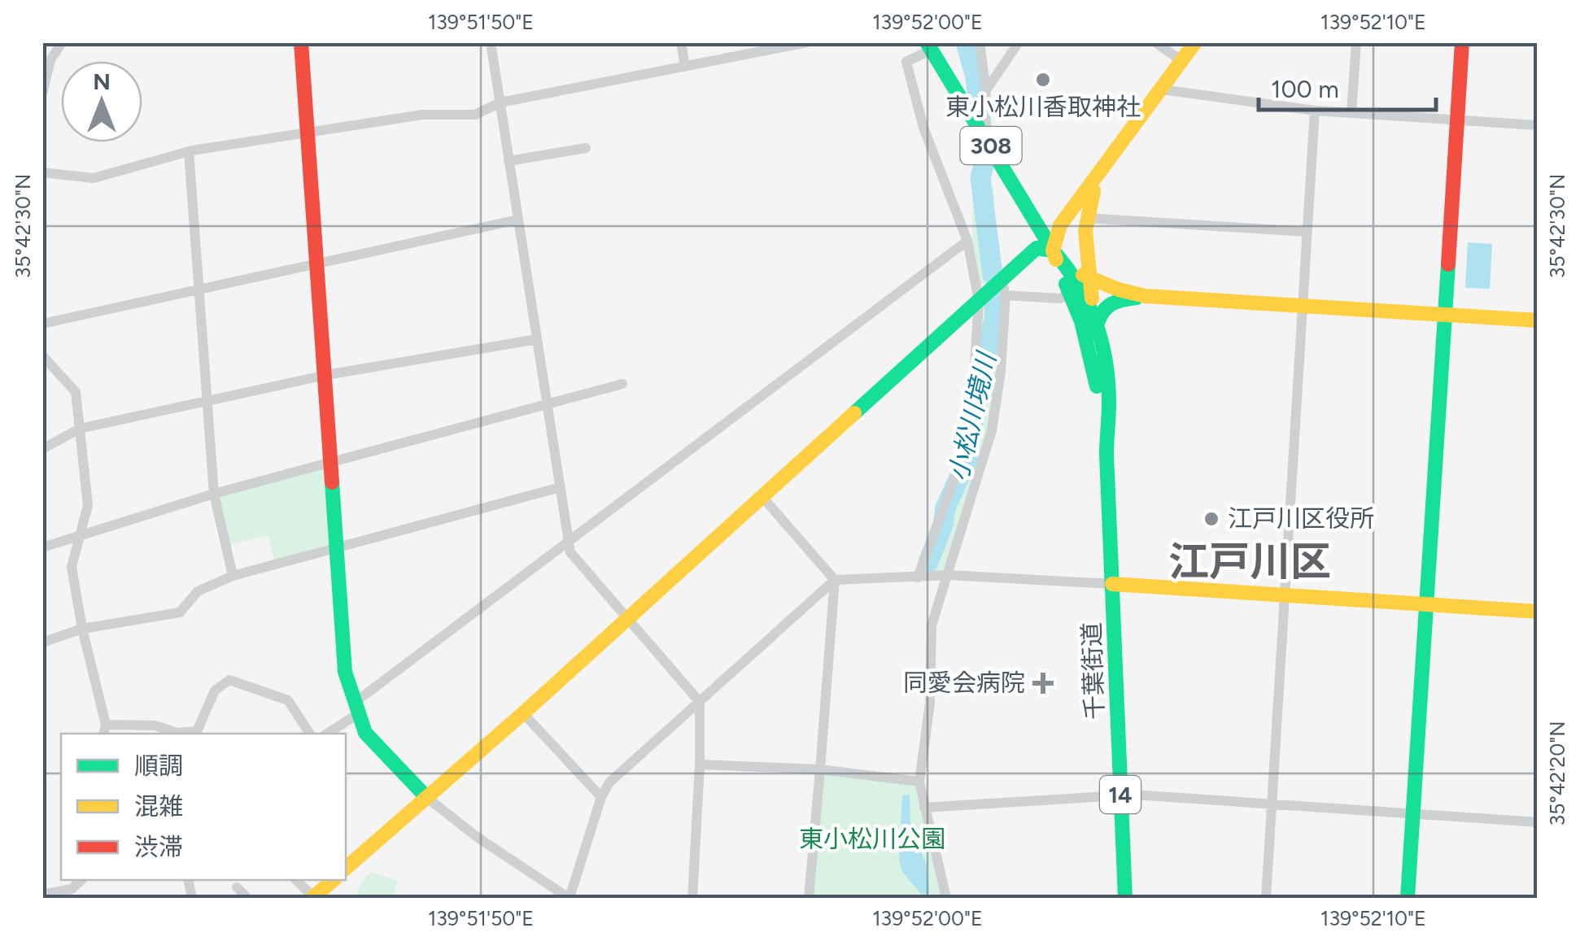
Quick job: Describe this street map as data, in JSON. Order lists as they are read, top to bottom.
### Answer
{
  "streets": {
    "main road": ["308", "千葉街道", "14"]
  },
  "crossings": [
    ["308", "千葉街道"]
  ],
  "districts": ["江戸川区"],
  "water": ["小松川境川"],
  "parks": ["東小松川公園"],
  "places": {
    "other": ["東小松川香取神社", "江戸川区役所"],
    "health": ["同愛会病院"]
  },
  "legend": ["順調", "混雑", "渋滞"],
  "scale_bar": "100 m",
  "north": "top",
  "coordinates": [
    "139°51'50\"E",
    "139°52'00\"E",
    "139°52'10\"E",
    "35°42'30\"N",
    "35°42'20\"N"
  ]
}
